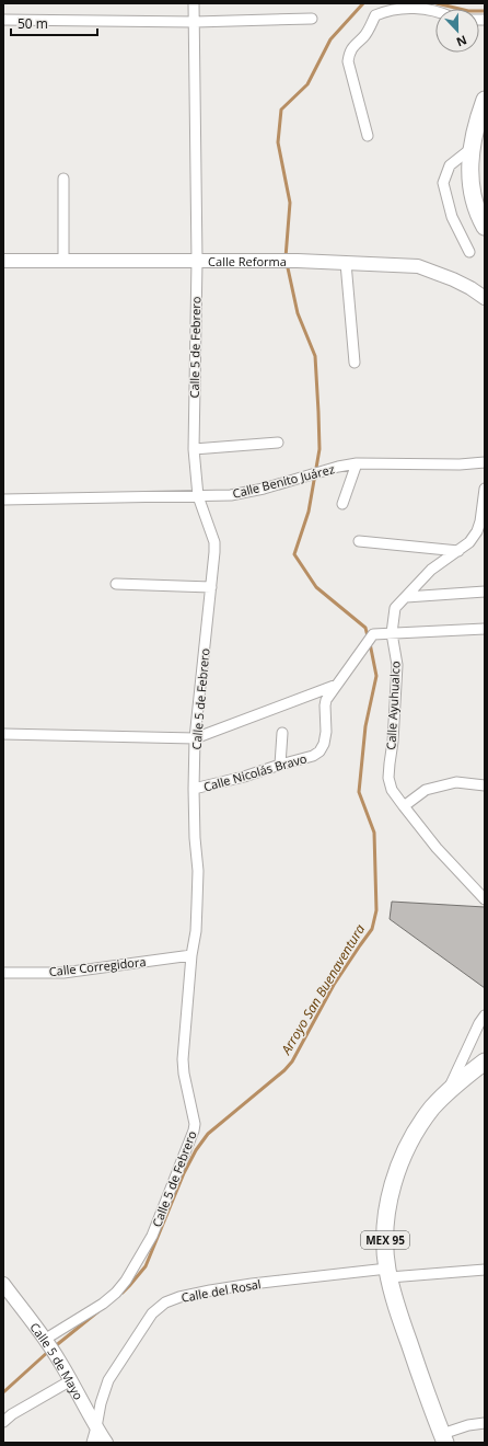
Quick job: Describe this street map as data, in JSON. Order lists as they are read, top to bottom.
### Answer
{
  "streets": {
    "main road": ["MEX 95"],
    "street": [
      "Calle Reforma",
      "Calle 5 de Febrero",
      "Calle Benito Juárez",
      "Calle Ayuhualco",
      "Calle Nicolás Bravo",
      "Calle Corregidora",
      "Calle del Rosal",
      "Calle 5 de Mayo"
    ]
  },
  "crossings": [
    ["Calle Reforma", "Calle 5 de Febrero"],
    ["Calle 5 de Febrero", "Calle Benito Juárez"],
    ["Calle 5 de Febrero", "Calle Nicolás Bravo"],
    ["Calle 5 de Febrero", "Calle Corregidora"],
    ["Calle 5 de Febrero", "Calle 5 de Mayo"],
    ["Calle Ayuhualco", "Calle Nicolás Bravo"],
    ["MEX 95", "Calle del Rosal"],
    ["Calle del Rosal", "Calle 5 de Mayo"]
  ],
  "water": ["Arroyo San Buenaventura"],
  "scale_bar": "50 m",
  "north": "bottom"
}
